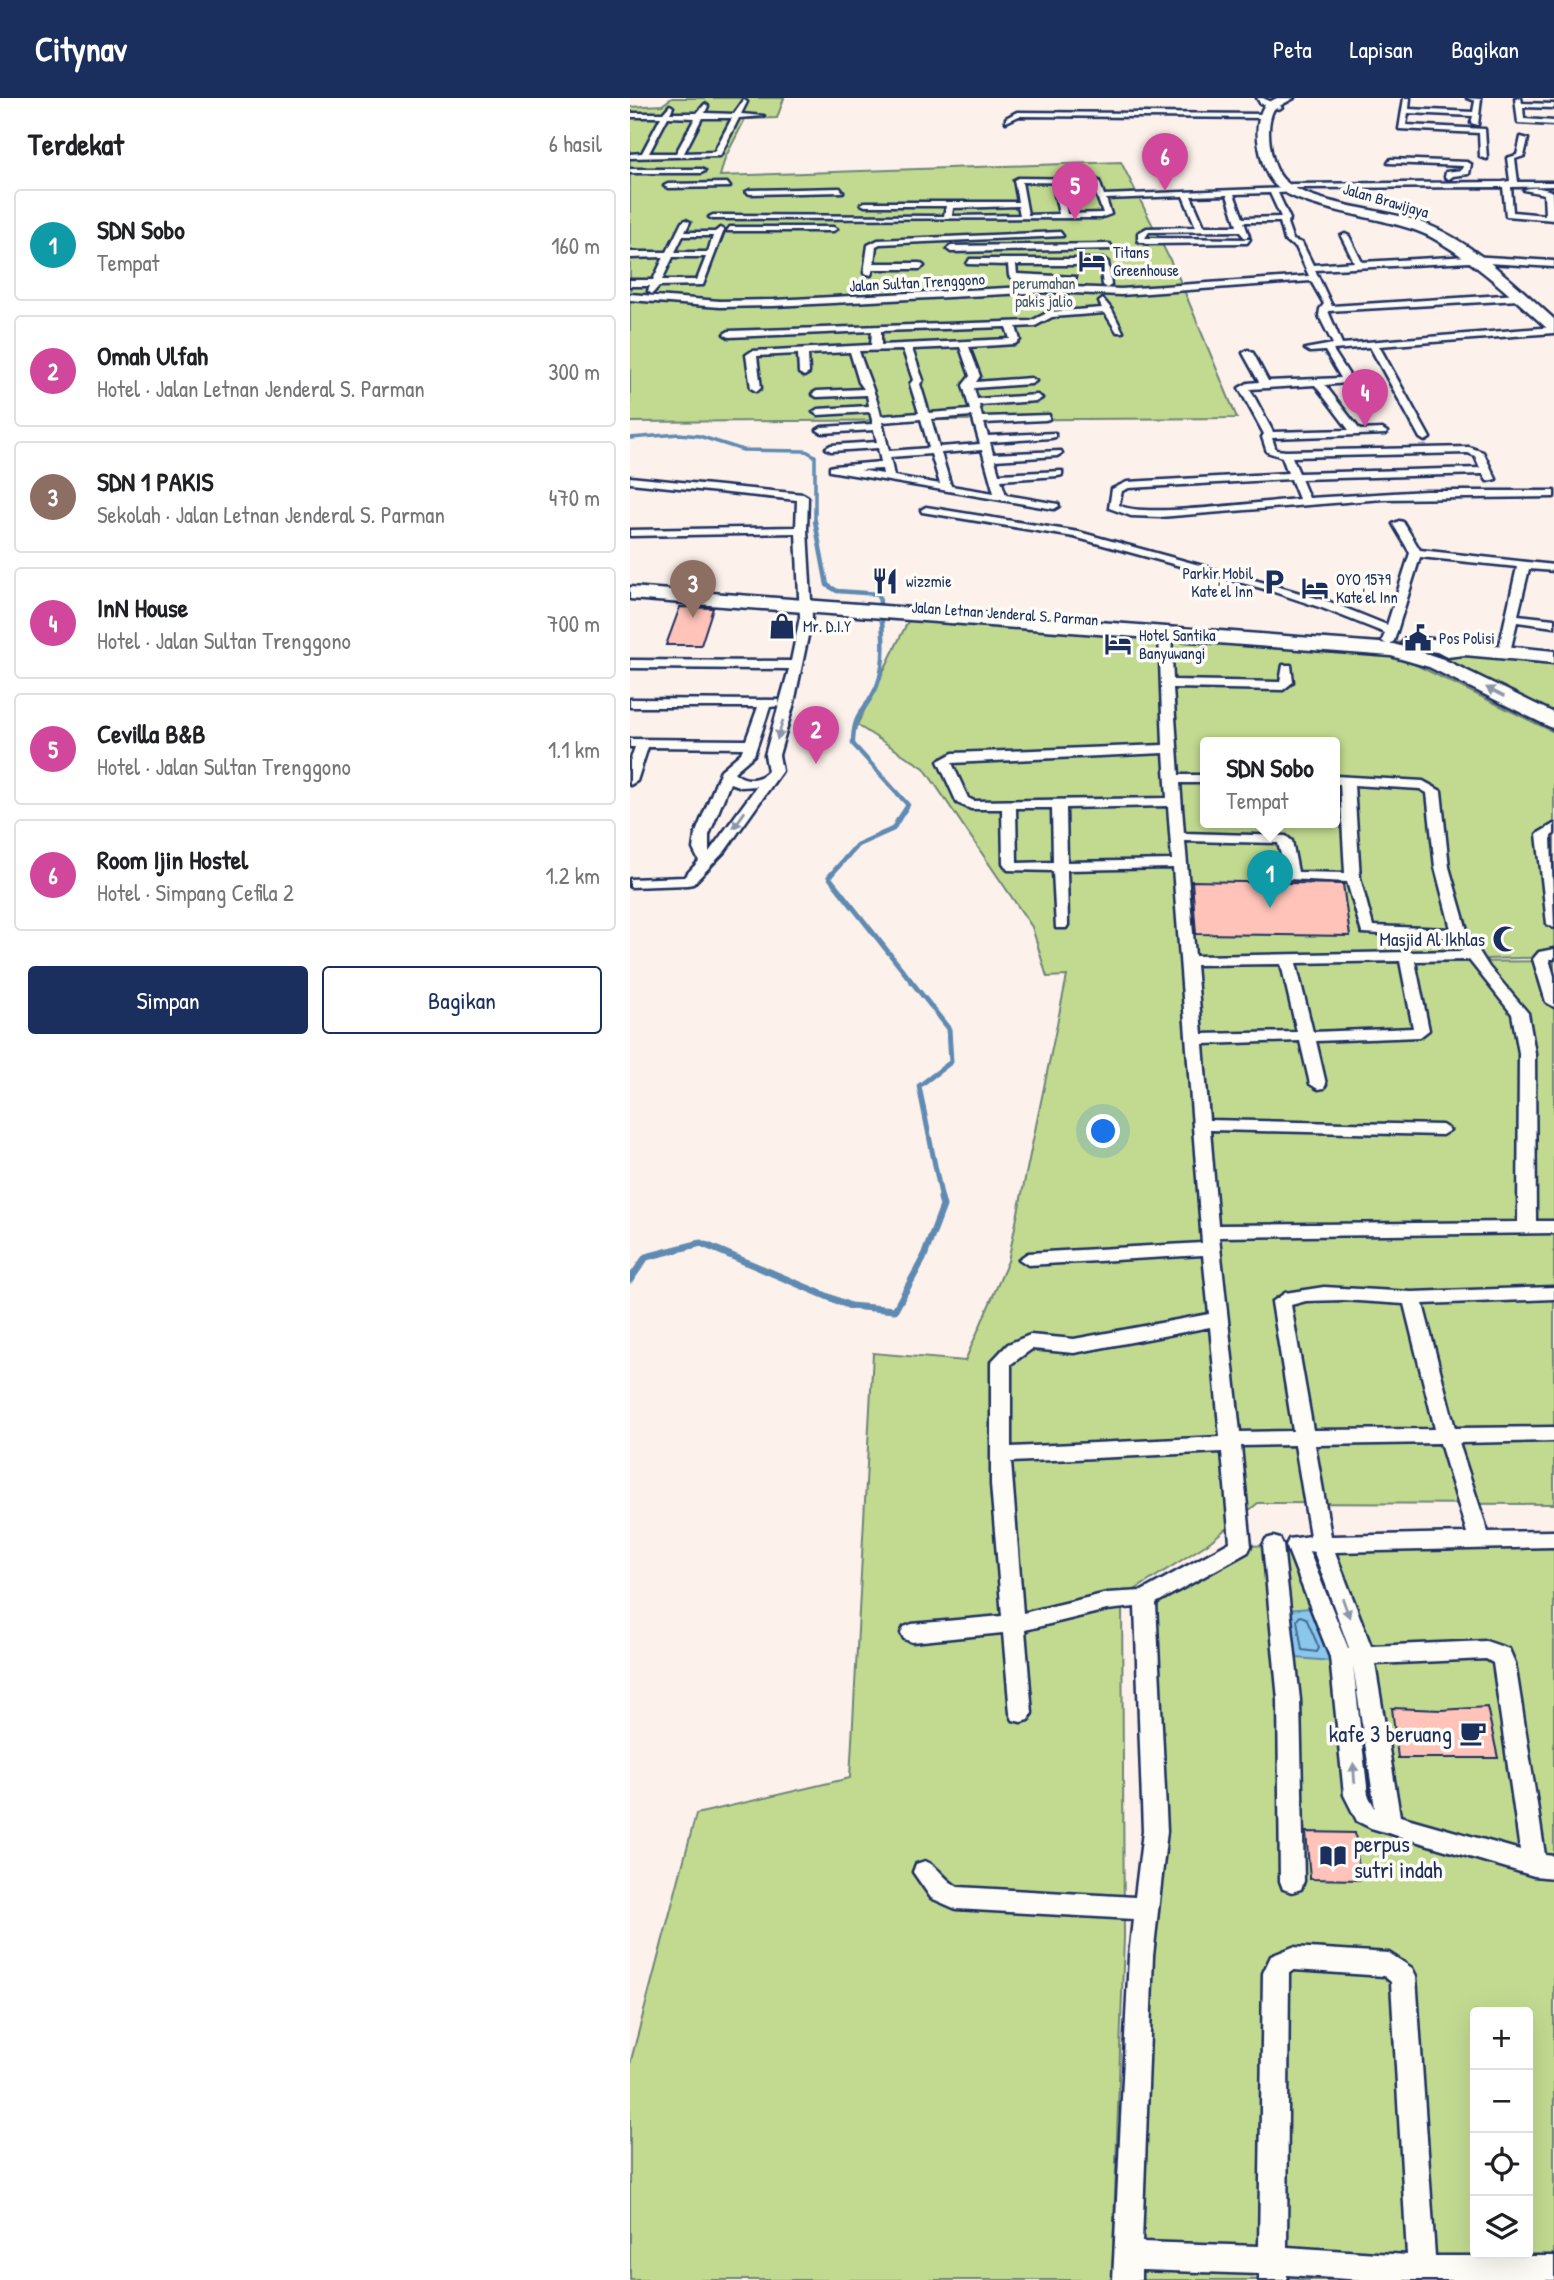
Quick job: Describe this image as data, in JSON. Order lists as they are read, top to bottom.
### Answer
{
  "streets": {
    "highway": ["Jalan Brawijaya", "Jalan Letnan Jenderal S. Parman"],
    "street": ["Jalan Sultan Trenggono"]
  },
  "crossings": [
    ["Jalan Brawijaya", "Jalan Sultan Trenggono"]
  ],
  "parks": ["perumahan pakis jalio"],
  "places": {
    "hotel": ["Titans Greenhouse", "OYO 1579 Kate'el Inn", "Hotel Santika Banyuwangi"],
    "restaurant": ["wizzmie"],
    "parking": ["Parkir Mobil Kate'el Inn"],
    "shop": ["Mr. D.I.Y"],
    "public building": ["Pos Polisi"],
    "mosque": ["Masjid Al Ikhlas"],
    "cafe": ["kafe 3 beruang"],
    "library": ["perpus sutri indah"]
  },
  "page": {
    "header": "Citynav",
    "nav": ["Peta", "Lapisan", "Bagikan"],
    "heading": ["Terdekat", "6 hasil"],
    "pins": [
      "6",
      "5",
      "4",
      "3",
      "2",
      "1"
    ],
    "list": [
      {
        "mark": "1",
        "name": "SDN Sobo",
        "note": "Tempat",
        "value": "160 m"
      },
      {
        "mark": "2",
        "name": "Omah Ulfah",
        "note": "Hotel · Jalan Letnan Jenderal S. Parman",
        "value": "300 m"
      },
      {
        "mark": "3",
        "name": "SDN 1 PAKIS",
        "note": "Sekolah · Jalan Letnan Jenderal S. Parman",
        "value": "470 m"
      },
      {
        "mark": "4",
        "name": "InN House",
        "note": "Hotel · Jalan Sultan Trenggono",
        "value": "700 m"
      },
      {
        "mark": "5",
        "name": "Cevilla B&B",
        "note": "Hotel · Jalan Sultan Trenggono",
        "value": "1.1 km"
      },
      {
        "mark": "6",
        "name": "Room Ijin Hostel",
        "note": "Hotel · Simpang Cefila 2",
        "value": "1.2 km"
      }
    ],
    "popup": ["SDN Sobo", "Tempat"],
    "buttons": ["Simpan", "Bagikan"],
    "map_buttons": ["+", "−"]
  }
}
